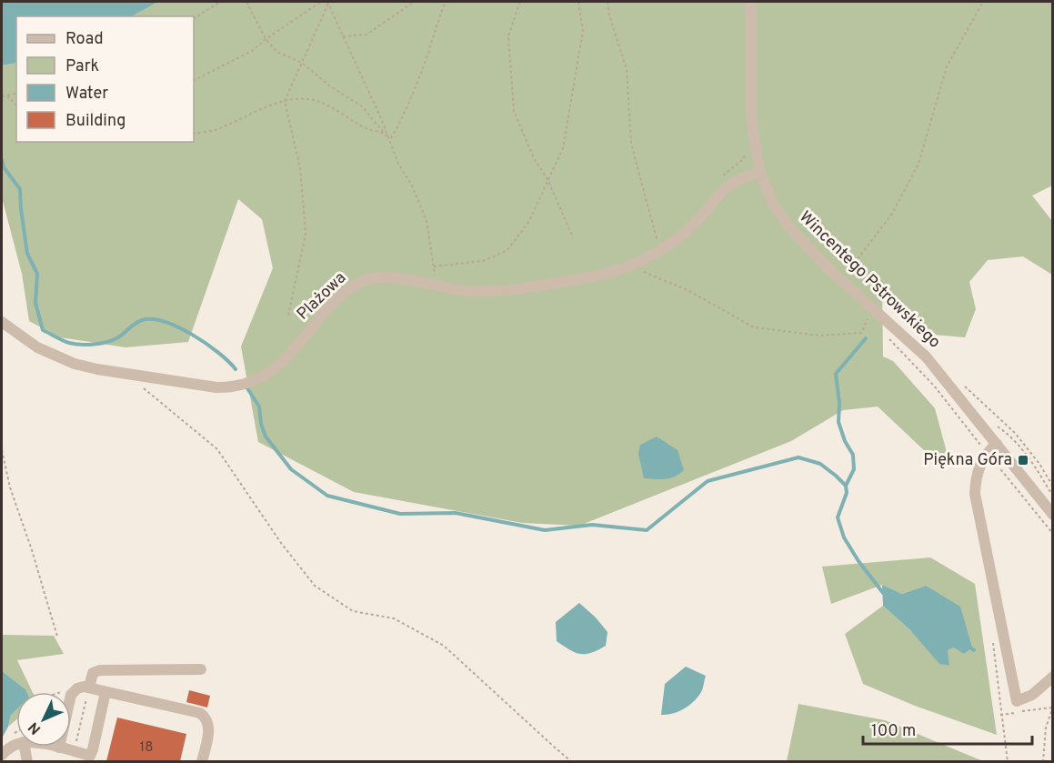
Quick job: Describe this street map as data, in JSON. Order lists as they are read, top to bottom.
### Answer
{
  "streets": {
    "street": ["Wincentego Pstrowskiego", "Plażowa"]
  },
  "crossings": [
    ["Wincentego Pstrowskiego", "Plażowa"]
  ],
  "places": {
    "transit": ["Piękna Góra"]
  },
  "house_numbers": ["18"],
  "legend": [
    "Road",
    "Park",
    "Water",
    "Building"
  ],
  "scale_bar": "100 m",
  "north": "bottom left"
}
